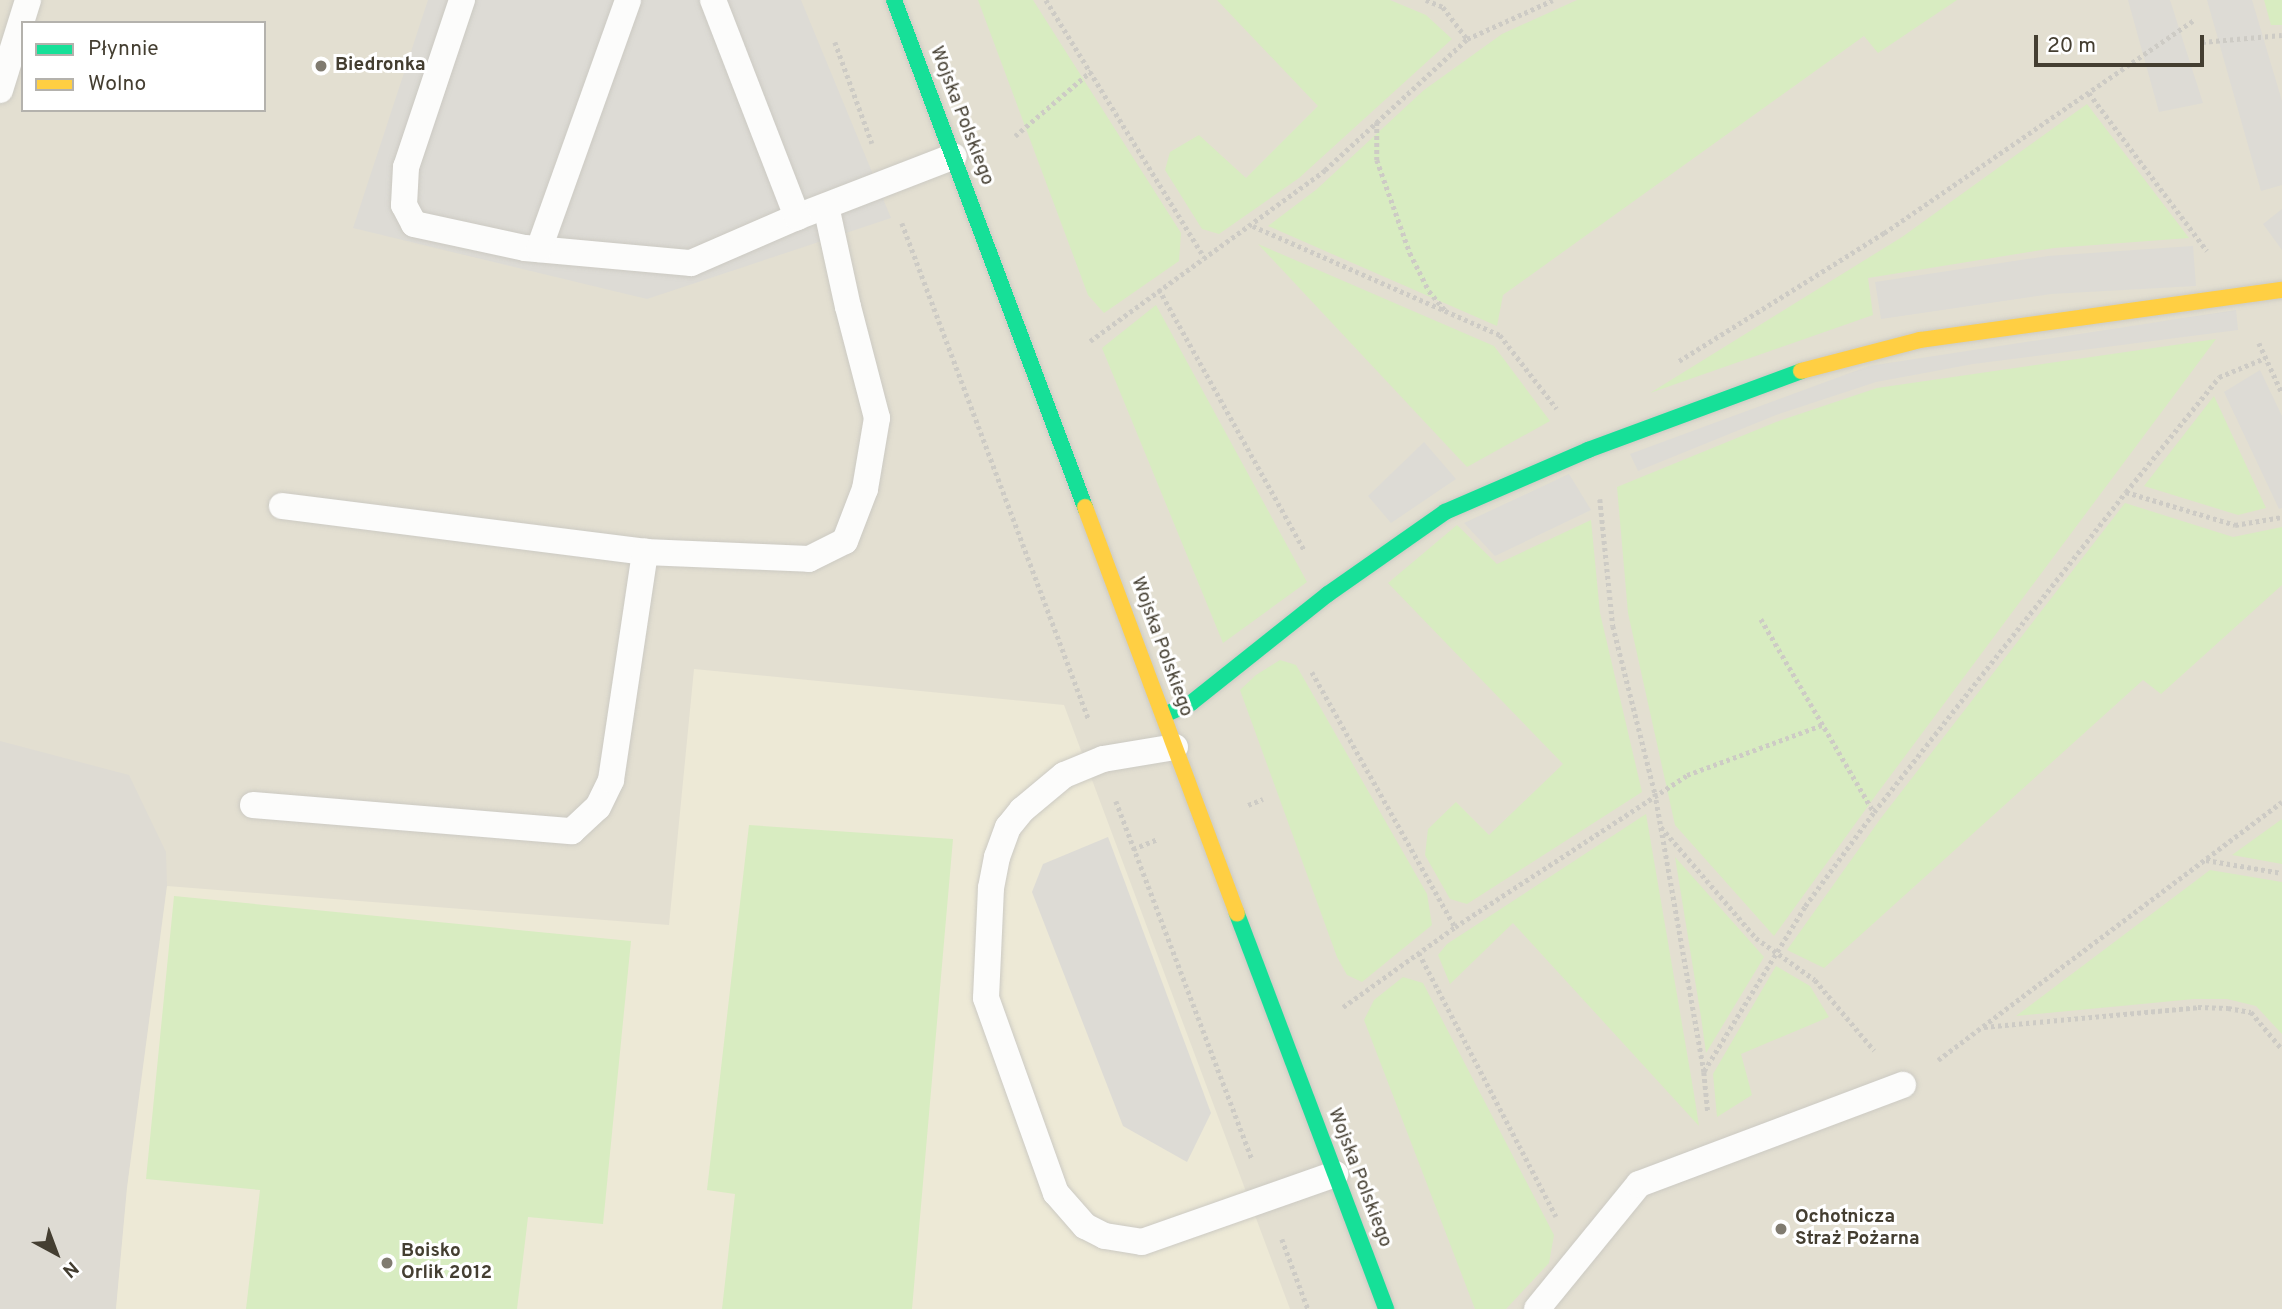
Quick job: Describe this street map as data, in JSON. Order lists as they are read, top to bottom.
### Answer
{
  "streets": {
    "street": ["Wojska Polskiego"]
  },
  "places": ["Biedronka", "Ochotnicza Straż Pożarna", "Boisko Orlik 2012"],
  "legend": ["Płynnie", "Wolno"],
  "scale_bar": "20 m",
  "north": "bottom right"
}
